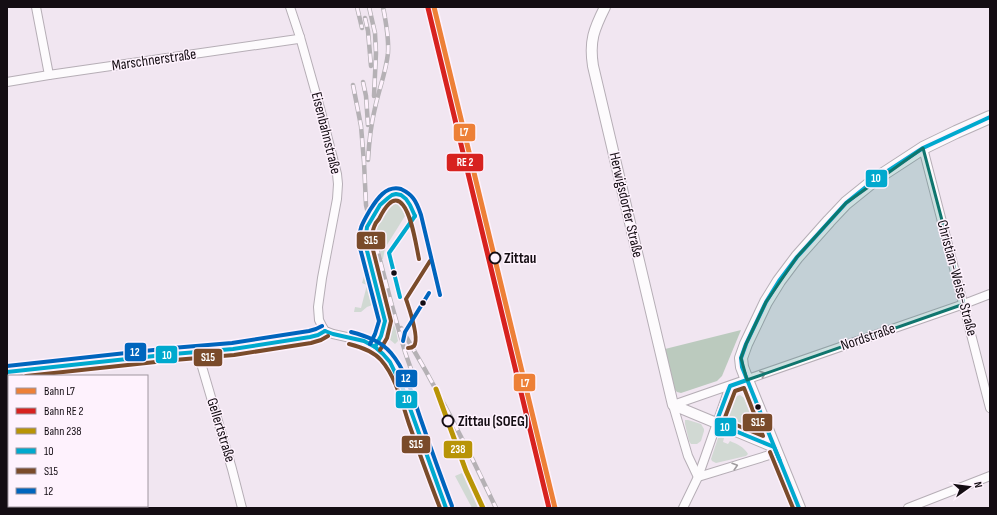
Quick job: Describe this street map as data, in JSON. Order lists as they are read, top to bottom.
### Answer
{
  "streets": {
    "street": [
      "Marschnerstraße",
      "Eisenbahnstraße",
      "Herwigsdorfer Straße",
      "Christian-Weise-Straße",
      "Nordstraße",
      "Gellertstraße"
    ]
  },
  "crossings": [
    ["Marschnerstraße", "Eisenbahnstraße"],
    ["Herwigsdorfer Straße", "Nordstraße"],
    ["Christian-Weise-Straße", "Nordstraße"]
  ],
  "one_way": ["Nordstraße"],
  "places": ["Zittau", "Zittau (SOEG)"],
  "lines": [
    "rail line L7",
    "transit line 10",
    "transit line 12",
    "transit line S15",
    "rail line 238"
  ],
  "legend": [
    "Bahn L7",
    "Bahn RE 2",
    "Bahn 238",
    "10",
    "S15",
    "12"
  ],
  "north": "right"
}
